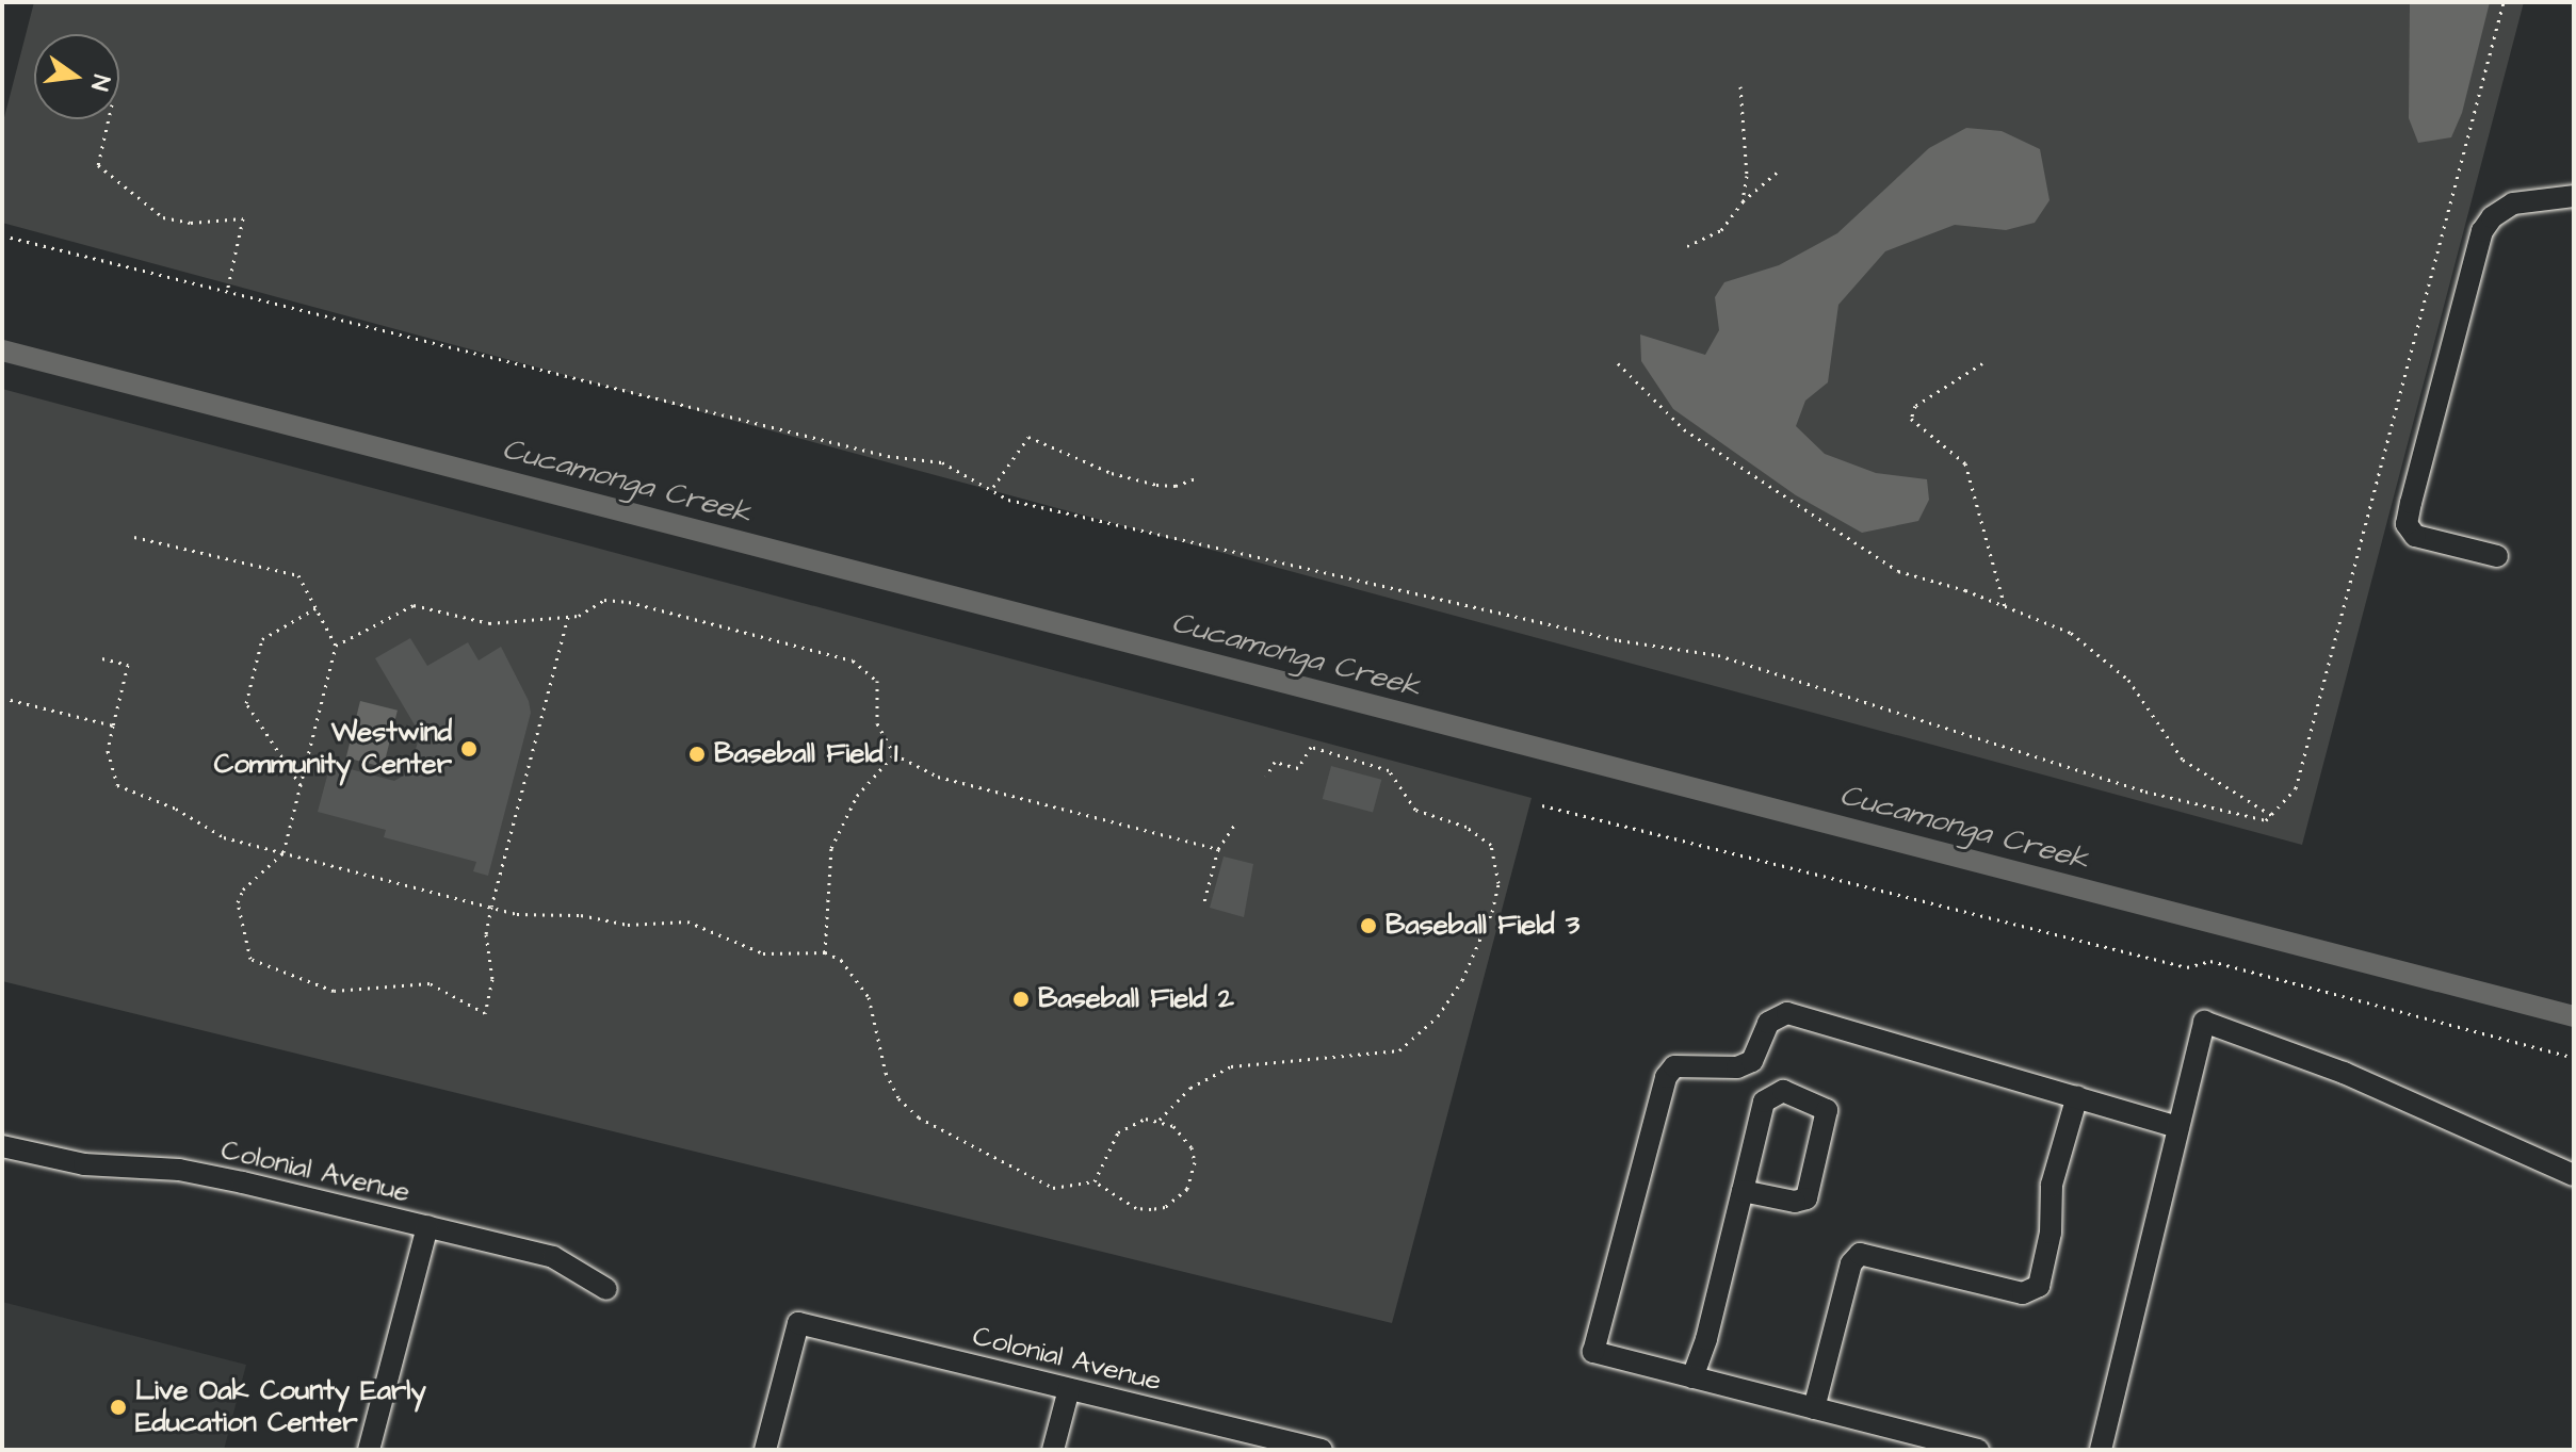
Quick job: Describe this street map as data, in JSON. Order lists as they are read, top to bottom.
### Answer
{
  "streets": {
    "street": ["Colonial Avenue"]
  },
  "water": ["Cucamonga Creek"],
  "places": [
    "Westwind Community Center",
    "Baseball Field 1",
    "Baseball Field 3",
    "Baseball Field 2",
    "Live Oak County Early Education Center"
  ],
  "north": "right"
}
